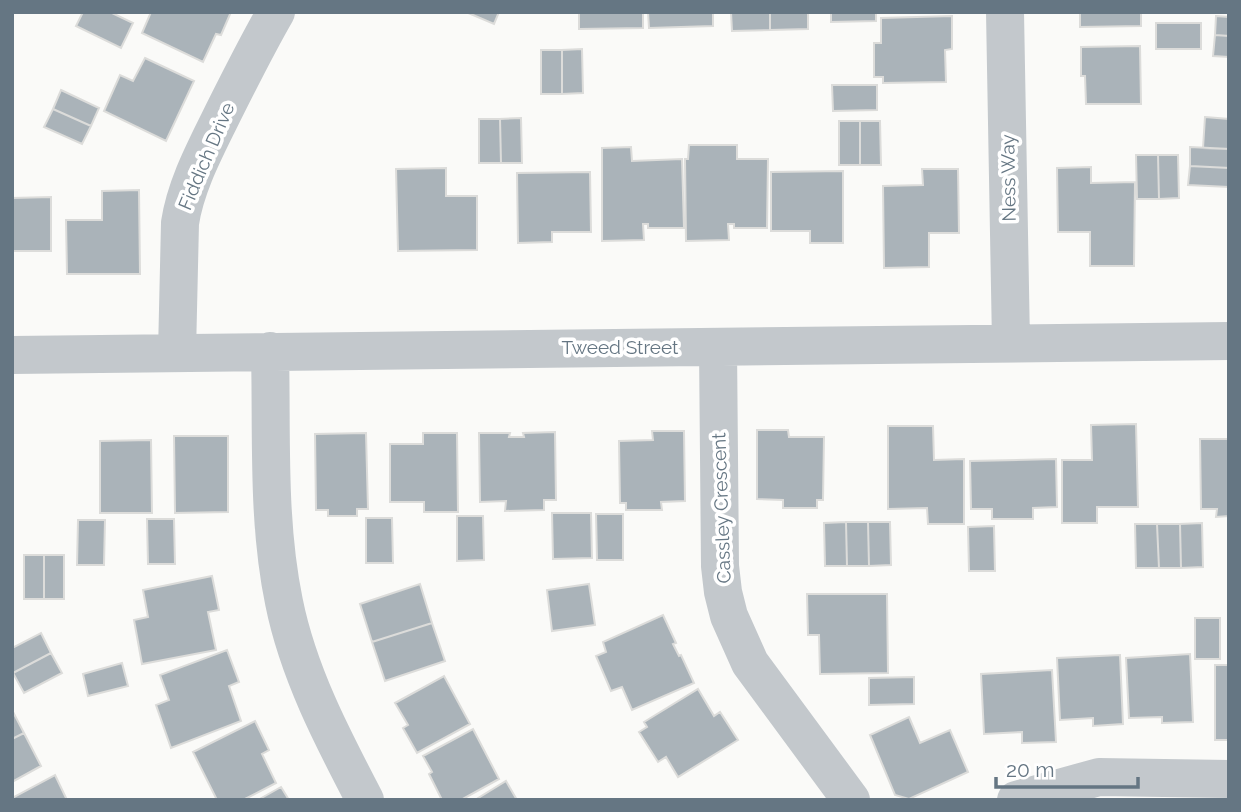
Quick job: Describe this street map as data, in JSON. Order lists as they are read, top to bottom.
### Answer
{
  "streets": {
    "street": [
      "Fiddich Drive",
      "Ness Way",
      "Tweed Street",
      "Cassley Crescent"
    ]
  },
  "crossings": [
    ["Fiddich Drive", "Tweed Street"],
    ["Ness Way", "Tweed Street"],
    ["Tweed Street", "Cassley Crescent"]
  ],
  "scale_bar": "20 m"
}
